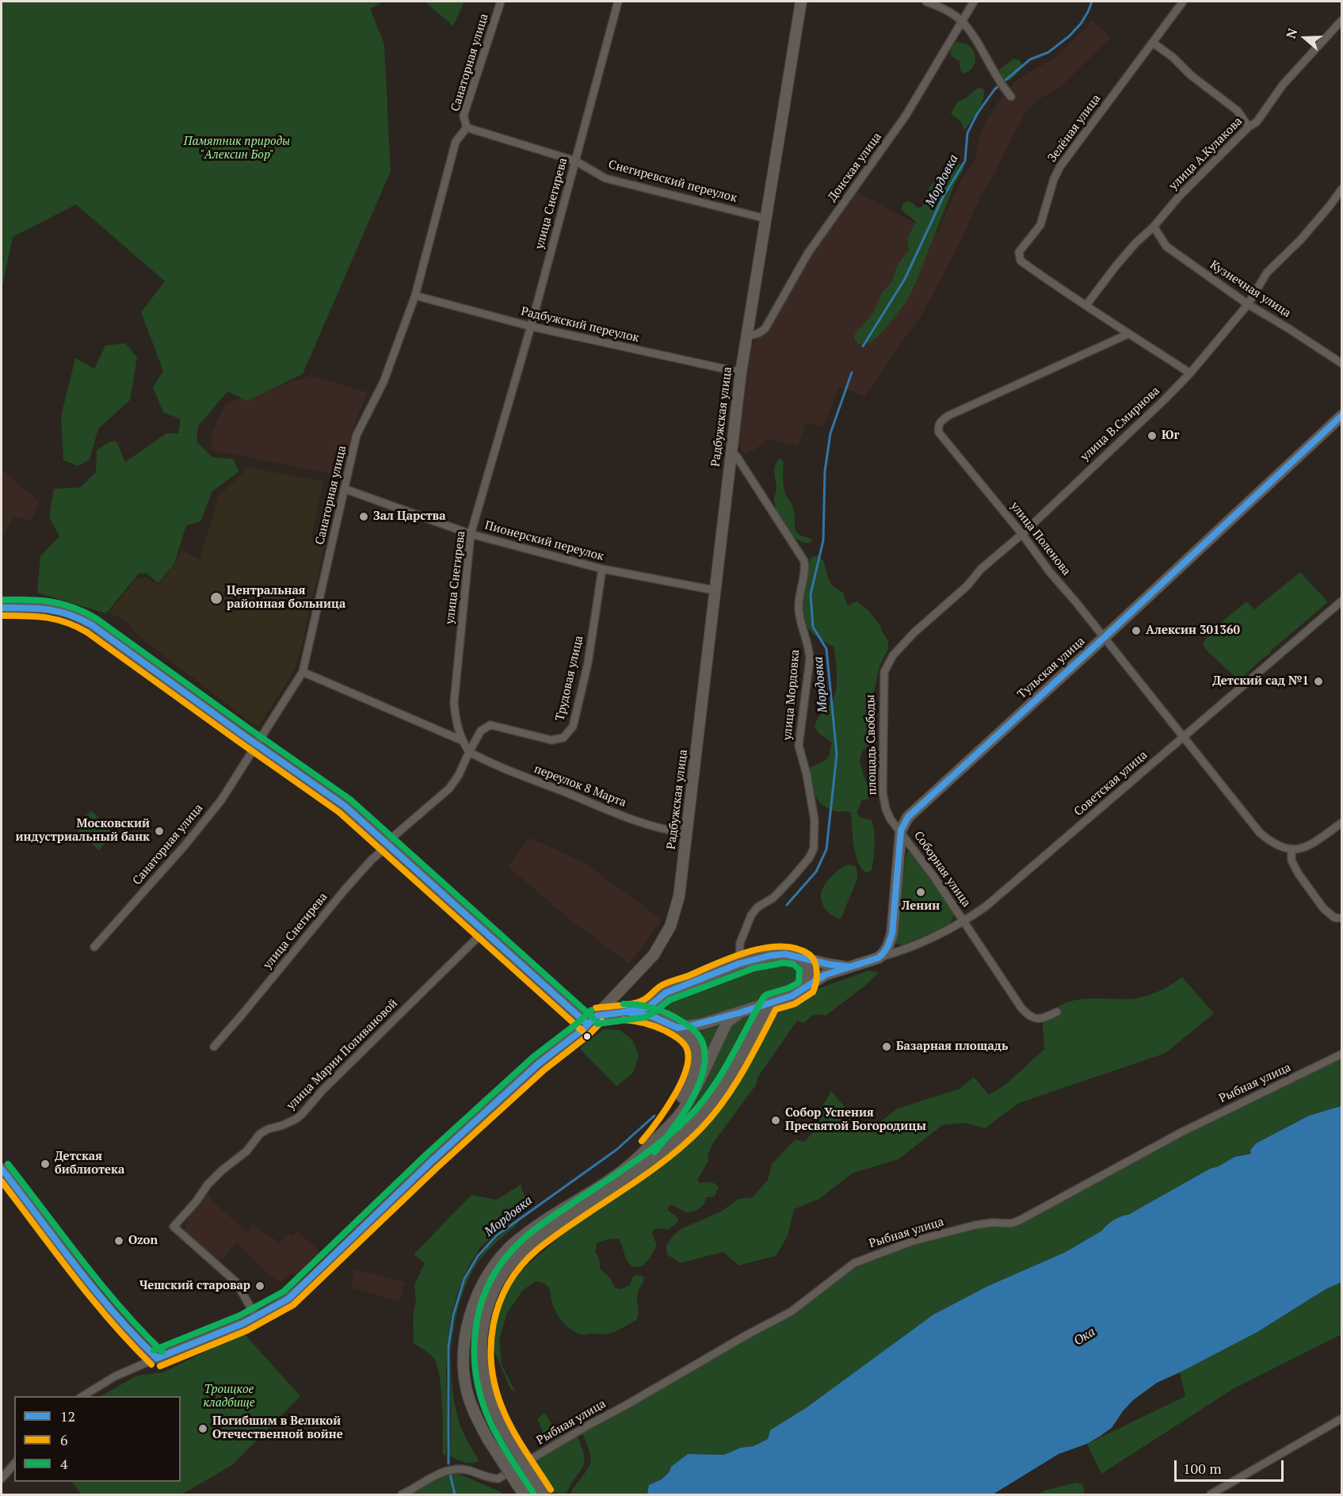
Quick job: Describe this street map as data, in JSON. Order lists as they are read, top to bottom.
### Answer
{
  "streets": {
    "main road": ["Радбужская улица", "Тульская улица"],
    "street": [
      "Санаторная улица",
      "Зелёная улица",
      "улица А.Кулакова",
      "Донская улица",
      "Снегиревский переулок",
      "улица Снегирева",
      "Кузнечная улица",
      "Радбужский переулок",
      "улица В.Смирнова",
      "улица Поленова",
      "Пионерский переулок",
      "Трудовая улица",
      "улица Мордовка",
      "площадь Свободы",
      "Советская улица",
      "переулок 8 Марта",
      "Соборная улица",
      "улица Марии Поливановой",
      "Рыбная улица"
    ]
  },
  "crossings": [
    ["Санаторная улица", "Снегиревский переулок"],
    ["Санаторная улица", "Радбужский переулок"],
    ["Санаторная улица", "Пионерский переулок"],
    ["Зелёная улица", "улица А.Кулакова"],
    ["Зелёная улица", "улица В.Смирнова"],
    ["Зелёная улица", "улица Поленова"],
    ["улица А.Кулакова", "Кузнечная улица"],
    ["Донская улица", "Радбужская улица"],
    ["Снегиревский переулок", "улица Снегирева"],
    ["Снегиревский переулок", "Радбужская улица"],
    ["улица Снегирева", "Радбужский переулок"],
    ["улица Снегирева", "Пионерский переулок"],
    ["улица Снегирева", "Трудовая улица"],
    ["улица Снегирева", "переулок 8 Марта"],
    ["Кузнечная улица", "улица В.Смирнова"],
    ["Радбужский переулок", "Радбужская улица"],
    ["Радбужская улица", "Пионерский переулок"],
    ["Радбужская улица", "улица Мордовка"],
    ["Радбужская улица", "переулок 8 Марта"],
    ["Радбужская улица", "улица Марии Поливановой"],
    ["улица В.Смирнова", "улица Поленова"],
    ["улица В.Смирнова", "площадь Свободы"],
    ["улица Поленова", "Тульская улица"],
    ["улица Поленова", "Советская улица"],
    ["Пионерский переулок", "Трудовая улица"],
    ["Тульская улица", "площадь Свободы"],
    ["Тульская улица", "Соборная улица"],
    ["Трудовая улица", "переулок 8 Марта"],
    ["площадь Свободы", "Соборная улица"],
    ["Советская улица", "Соборная улица"]
  ],
  "water": ["Мордовка", "Ока"],
  "parks": ["Памятник природы \"Алексин Бор\"", "Троицкое кладбище"],
  "places": [
    "Юг",
    "Зал Царства",
    "Центральная районная больница",
    "Алексин 301360",
    "Детский сад №1",
    "Московский индустриальный банк",
    "Ленин",
    "Базарная площадь",
    "Собор Успения Пресвятой Богородицы",
    "Детская библиотека",
    "Ozon",
    "Чешский старовар",
    "Погибшим в Великой Отечественной войне"
  ],
  "lines": ["transit line 12", "transit line 4", "transit line 6"],
  "legend": ["12", "6", "4"],
  "scale_bar": "100 m",
  "north": "left"
}
